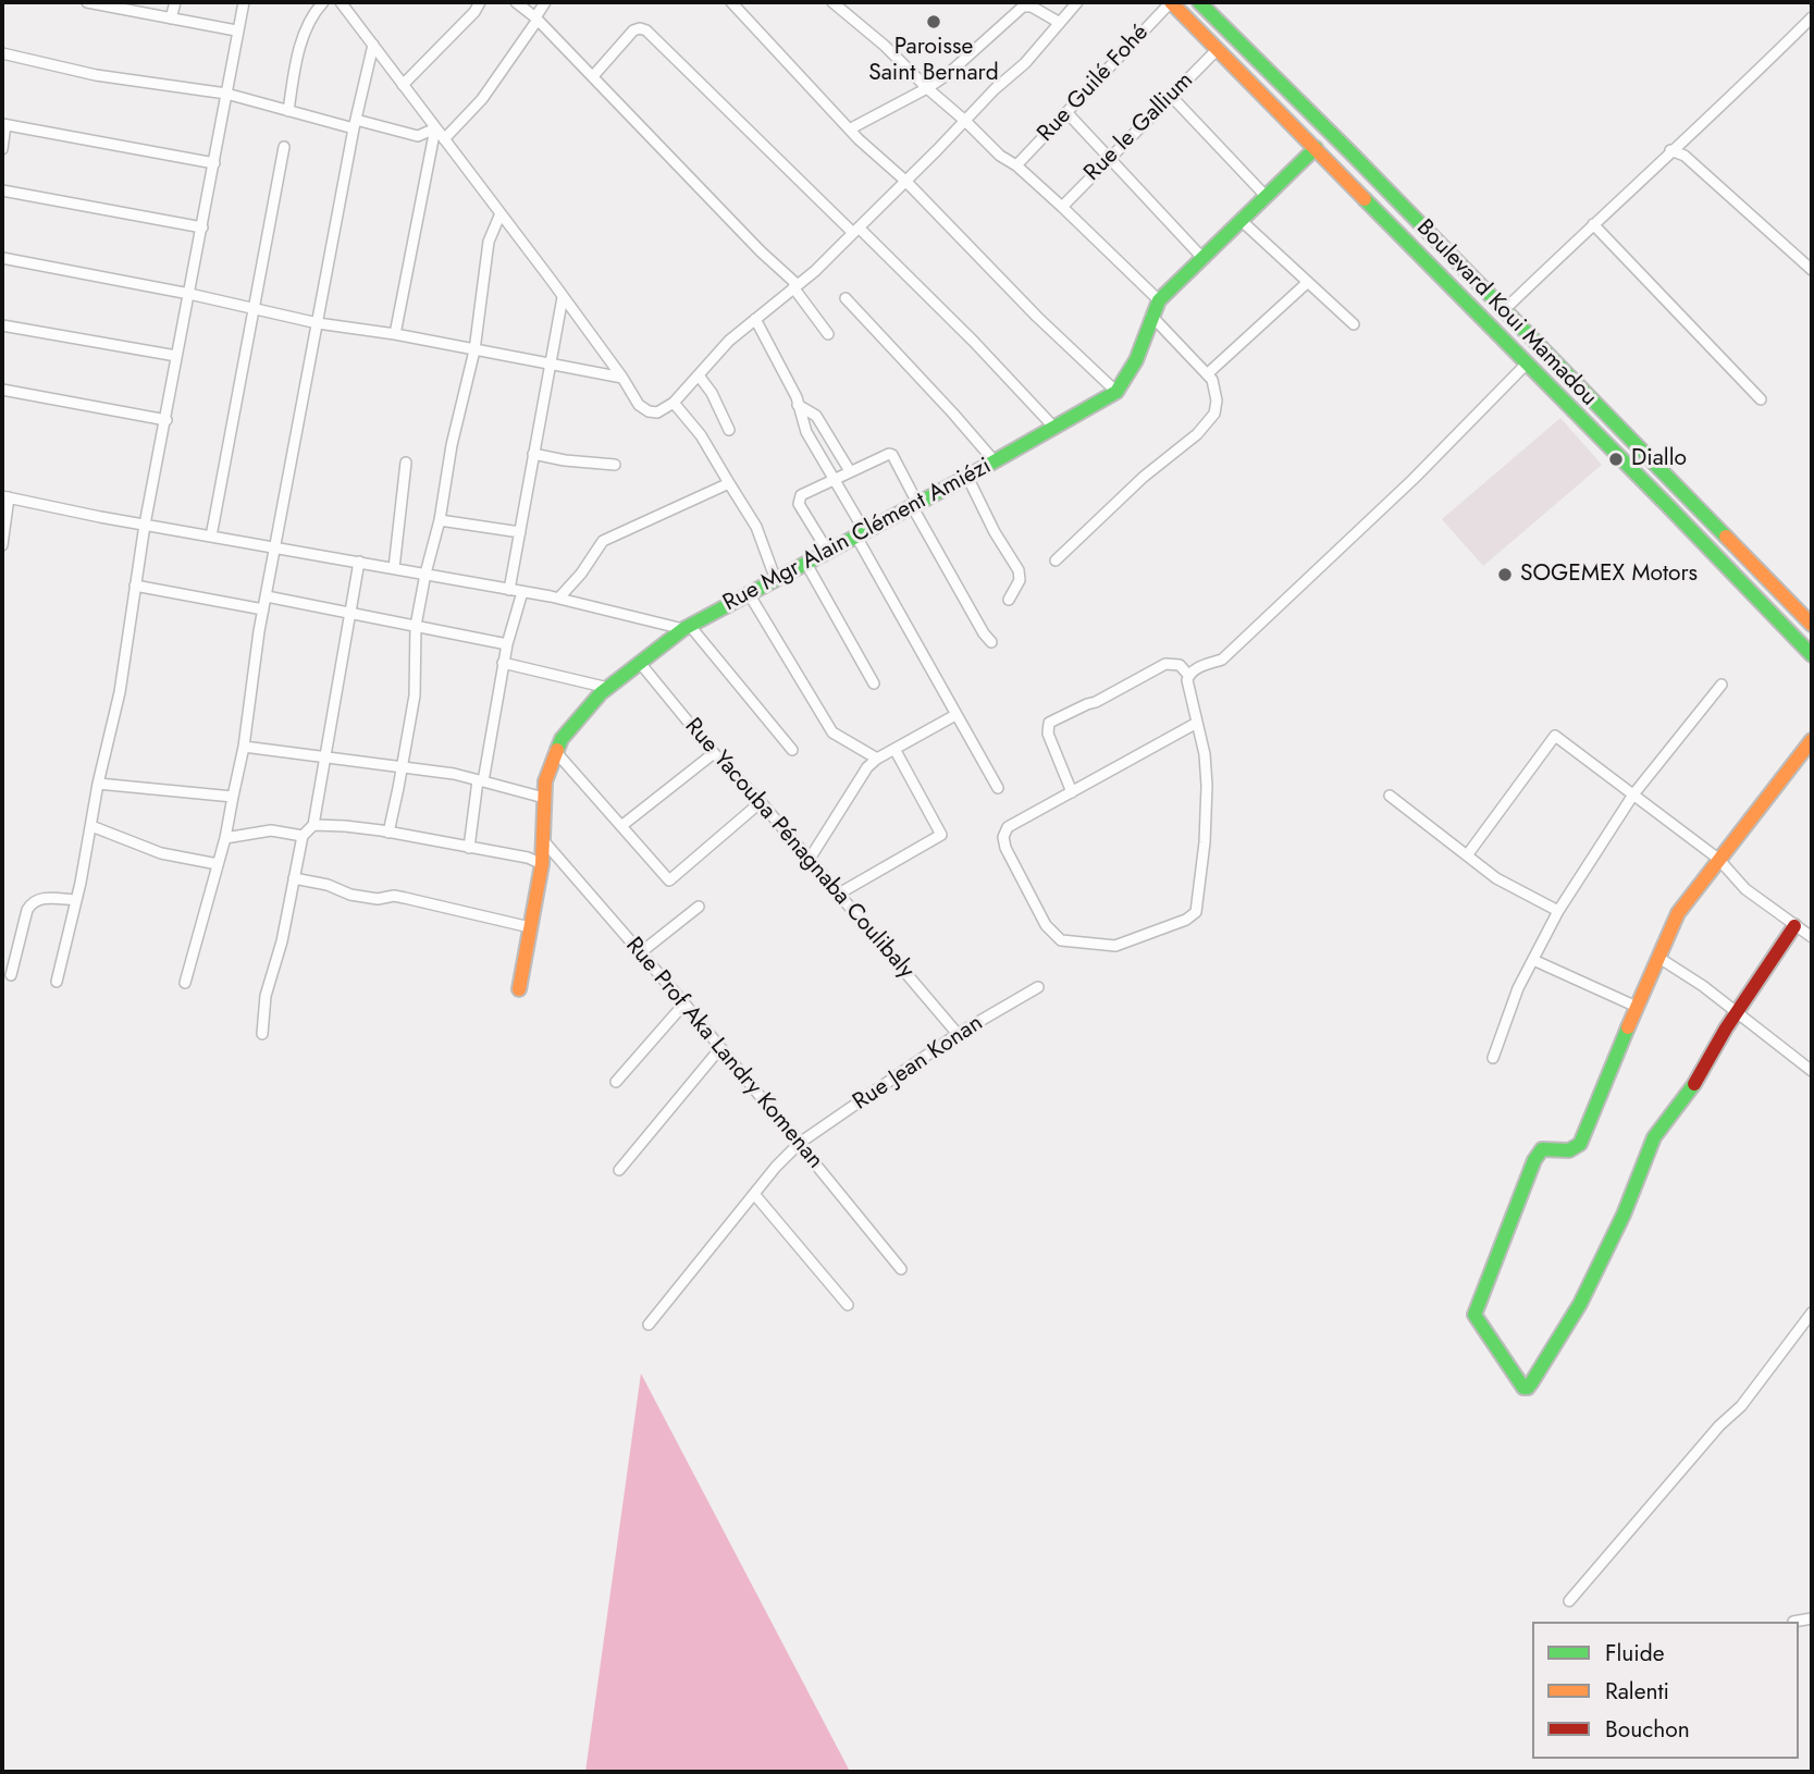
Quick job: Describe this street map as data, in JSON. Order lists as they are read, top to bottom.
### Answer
{
  "streets": {
    "street": [
      "Rue Guilé Fohé",
      "Rue le Gallium",
      "Boulevard Koui Mamadou",
      "Rue Mgr Alain Clément Amiézi",
      "Rue Yacouba Pénagnaba Coulibaly",
      "Rue Prof Aka Landry Komenan",
      "Rue Jean Konan"
    ]
  },
  "crossings": [
    ["Rue Guilé Fohé", "Boulevard Koui Mamadou"],
    ["Rue le Gallium", "Boulevard Koui Mamadou"],
    ["Boulevard Koui Mamadou", "Rue Mgr Alain Clément Amiézi"],
    ["Rue Mgr Alain Clément Amiézi", "Rue Yacouba Pénagnaba Coulibaly"],
    ["Rue Mgr Alain Clément Amiézi", "Rue Prof Aka Landry Komenan"],
    ["Rue Yacouba Pénagnaba Coulibaly", "Rue Jean Konan"],
    ["Rue Prof Aka Landry Komenan", "Rue Jean Konan"]
  ],
  "places": ["Paroisse Saint Bernard", "Diallo", "SOGEMEX Motors"],
  "legend": ["Fluide", "Ralenti", "Bouchon"]
}
